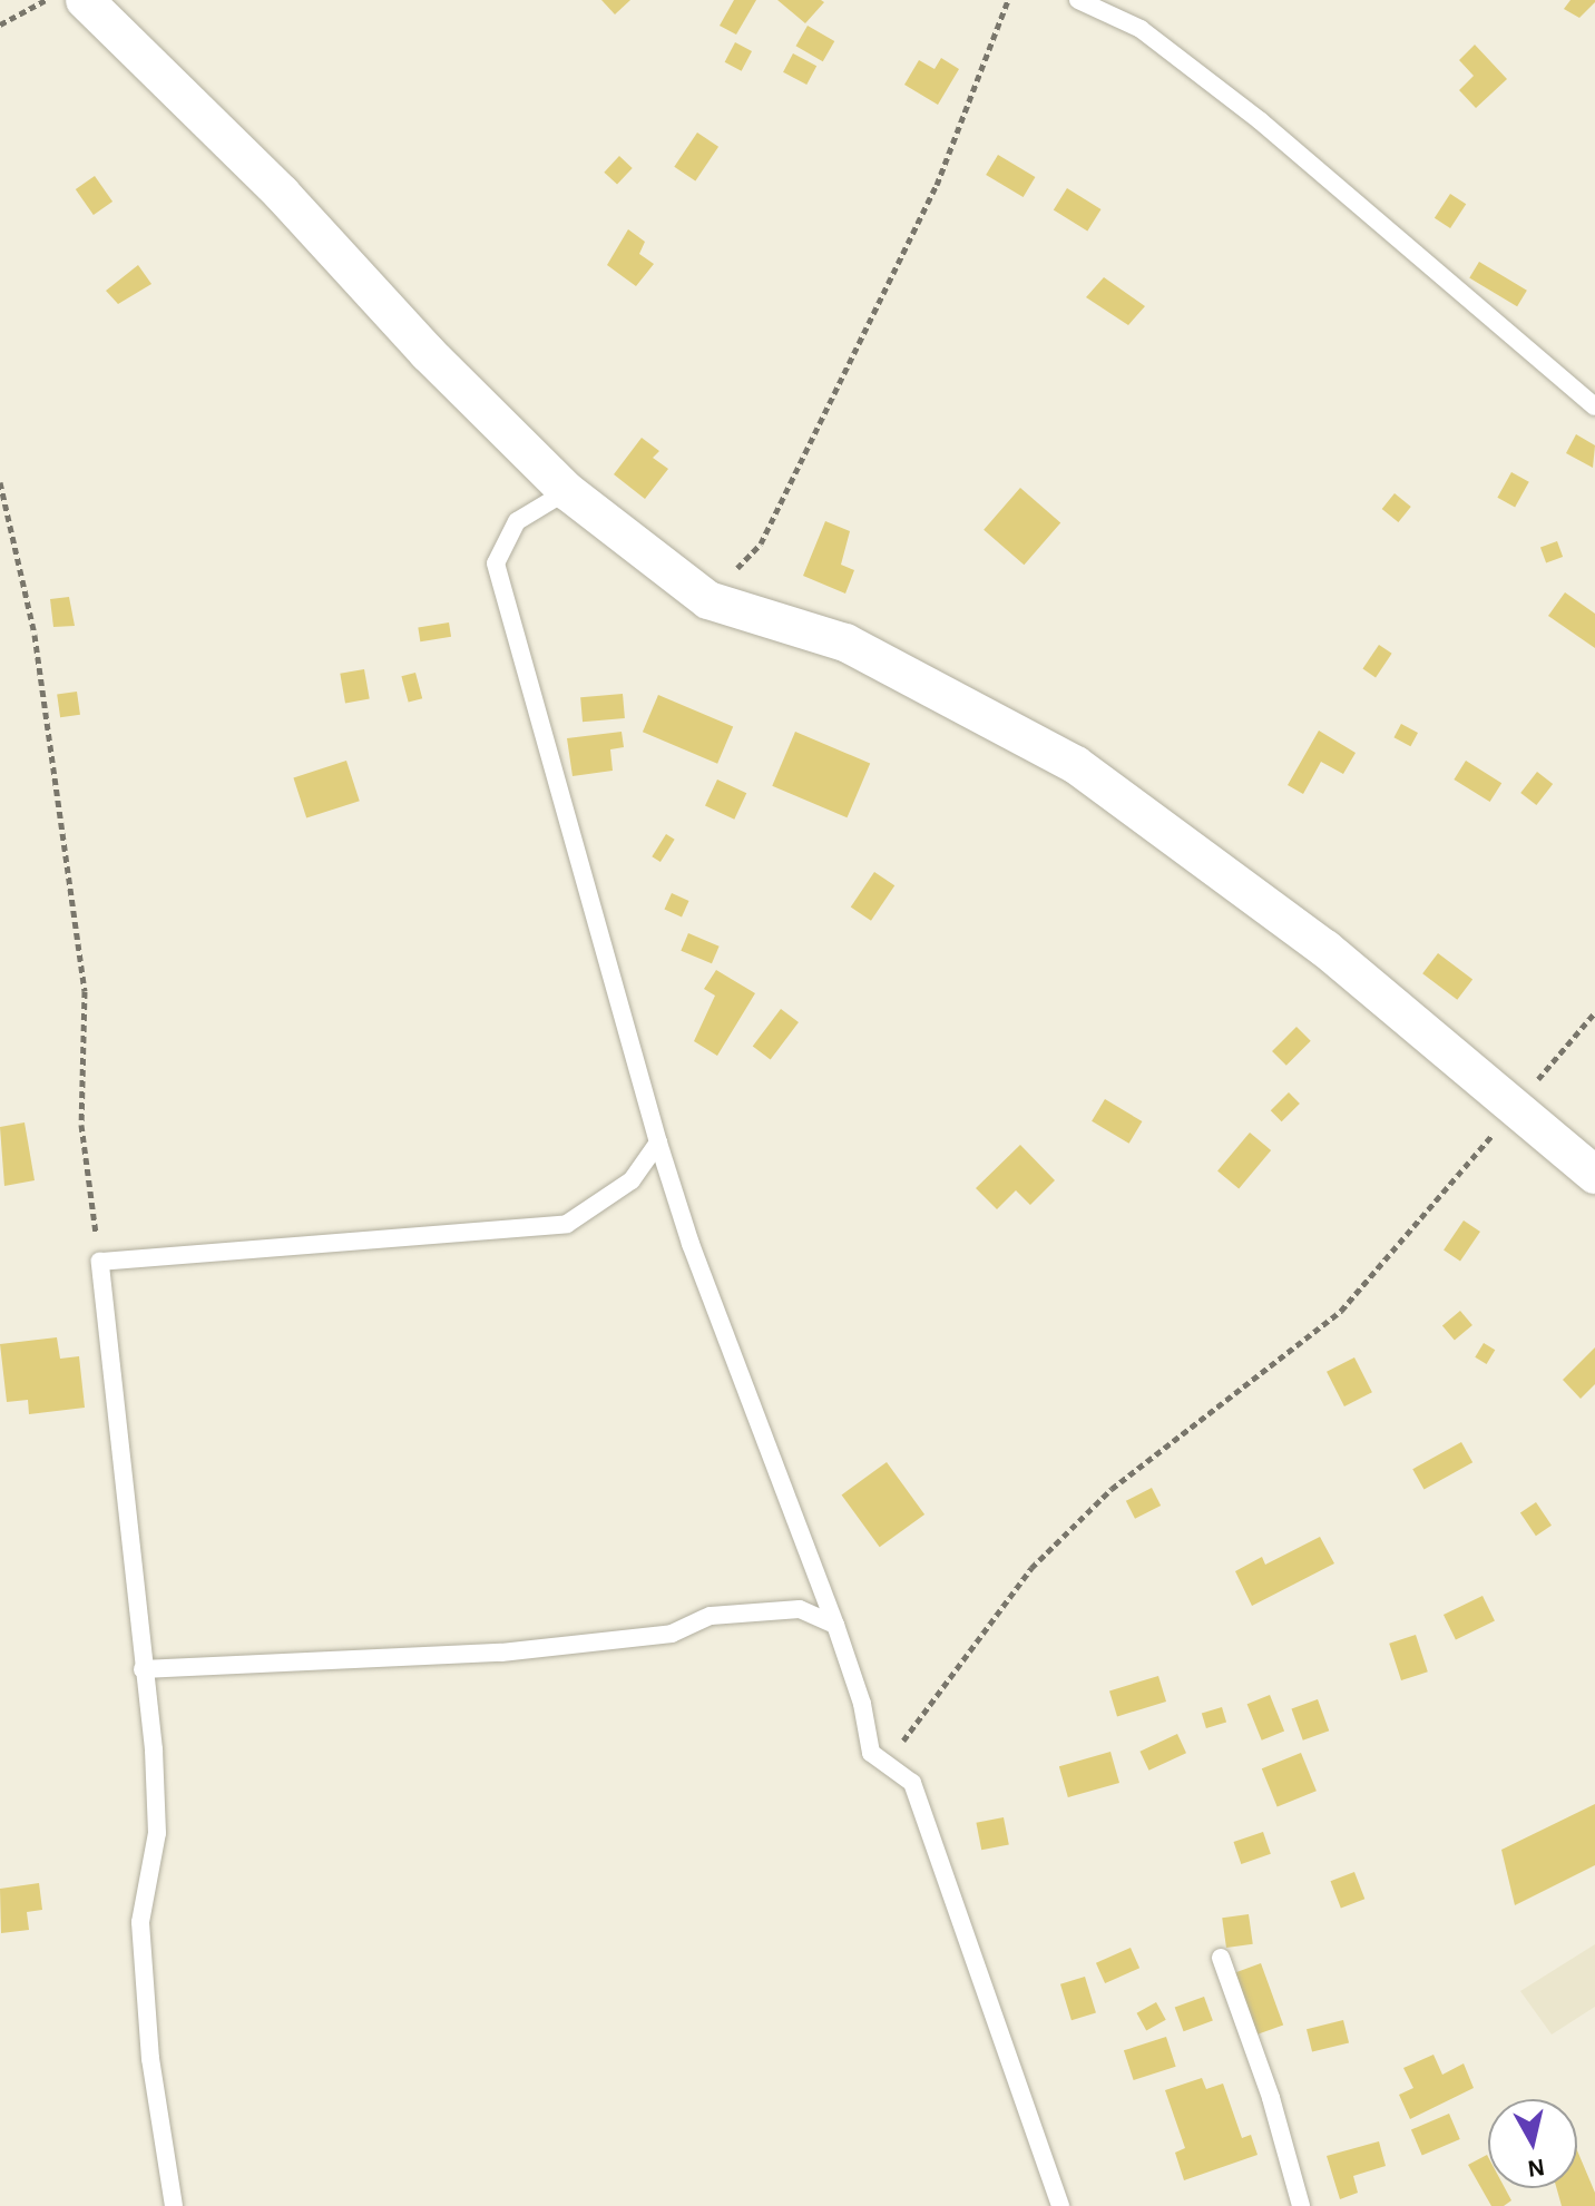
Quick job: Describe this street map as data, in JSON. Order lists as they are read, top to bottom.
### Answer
{
  "north": "bottom"
}
